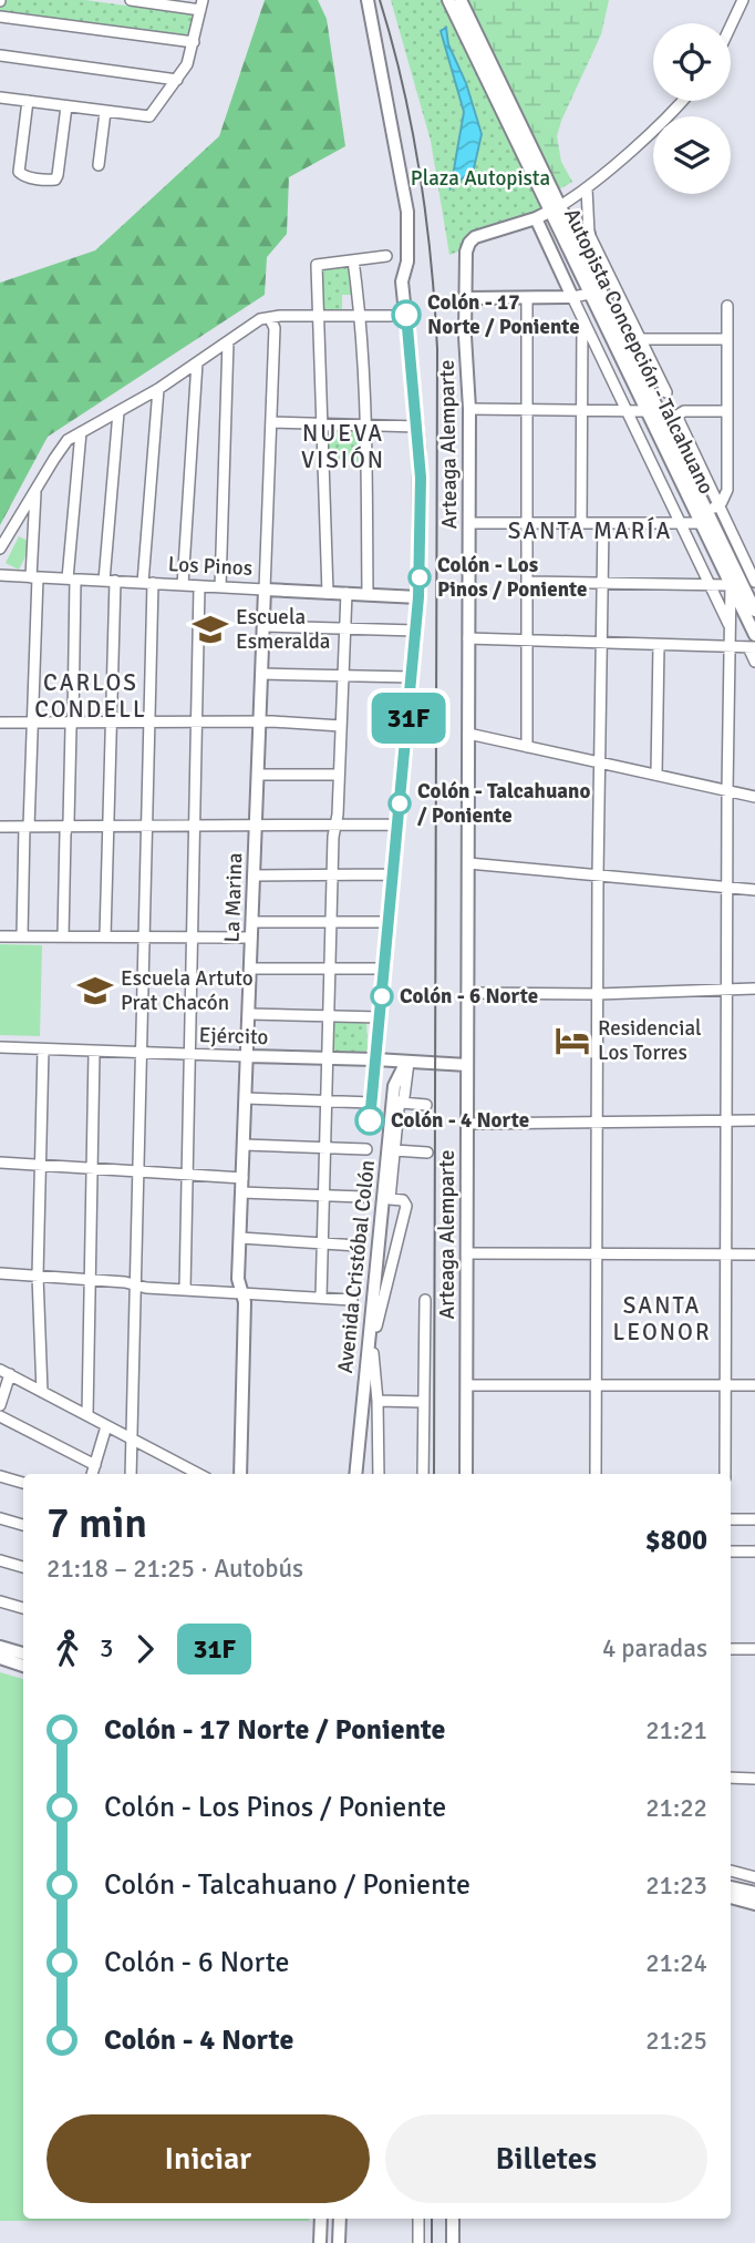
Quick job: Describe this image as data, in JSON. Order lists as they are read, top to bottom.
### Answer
{
  "streets": {
    "main road": [
      "Autopista Concepción - Talcahuano",
      "Arteaga Alemparte",
      "Los Pinos",
      "La Marina",
      "Ejército",
      "Avenida Cristóbal Colón"
    ]
  },
  "crossings": [
    ["Autopista Concepción - Talcahuano", "Arteaga Alemparte"],
    ["Arteaga Alemparte", "Ejército"],
    ["Los Pinos", "La Marina"],
    ["La Marina", "Ejército"],
    ["Ejército", "Avenida Cristóbal Colón"]
  ],
  "districts": [
    "NUEVA VISIÓN",
    "SANTA MARÍA",
    "CARLOS CONDELL",
    "SANTA LEONOR"
  ],
  "parks": ["Plaza Autopista"],
  "places": {
    "other": [
      "Colón - 17 Norte / Poniente",
      "Colón - Los Pinos / Poniente",
      "Colón - Talcahuano / Poniente",
      "Colón - 6 Norte",
      "Colón - 4 Norte"
    ],
    "school or university": ["Escuela Esmeralda", "Escuela Artuto Prat Chacón"],
    "hotel": ["Residencial Los Torres"]
  },
  "lines": ["bus line 31F"],
  "page": {
    "on_map": "31F",
    "heading": ["7 min", "21:18 – 21:25 · Autobús", "$800"],
    "legs": ["3", "31F", "4 paradas"],
    "list": [
      {
        "name": "Colón - 17 Norte / Poniente",
        "value": "21:21"
      },
      {
        "name": "Colón - Los Pinos / Poniente",
        "value": "21:22"
      },
      {
        "name": "Colón - Talcahuano / Poniente",
        "value": "21:23"
      },
      {
        "name": "Colón - 6 Norte",
        "value": "21:24"
      },
      {
        "name": "Colón - 4 Norte",
        "value": "21:25"
      }
    ],
    "buttons": ["Iniciar", "Billetes"]
  }
}
